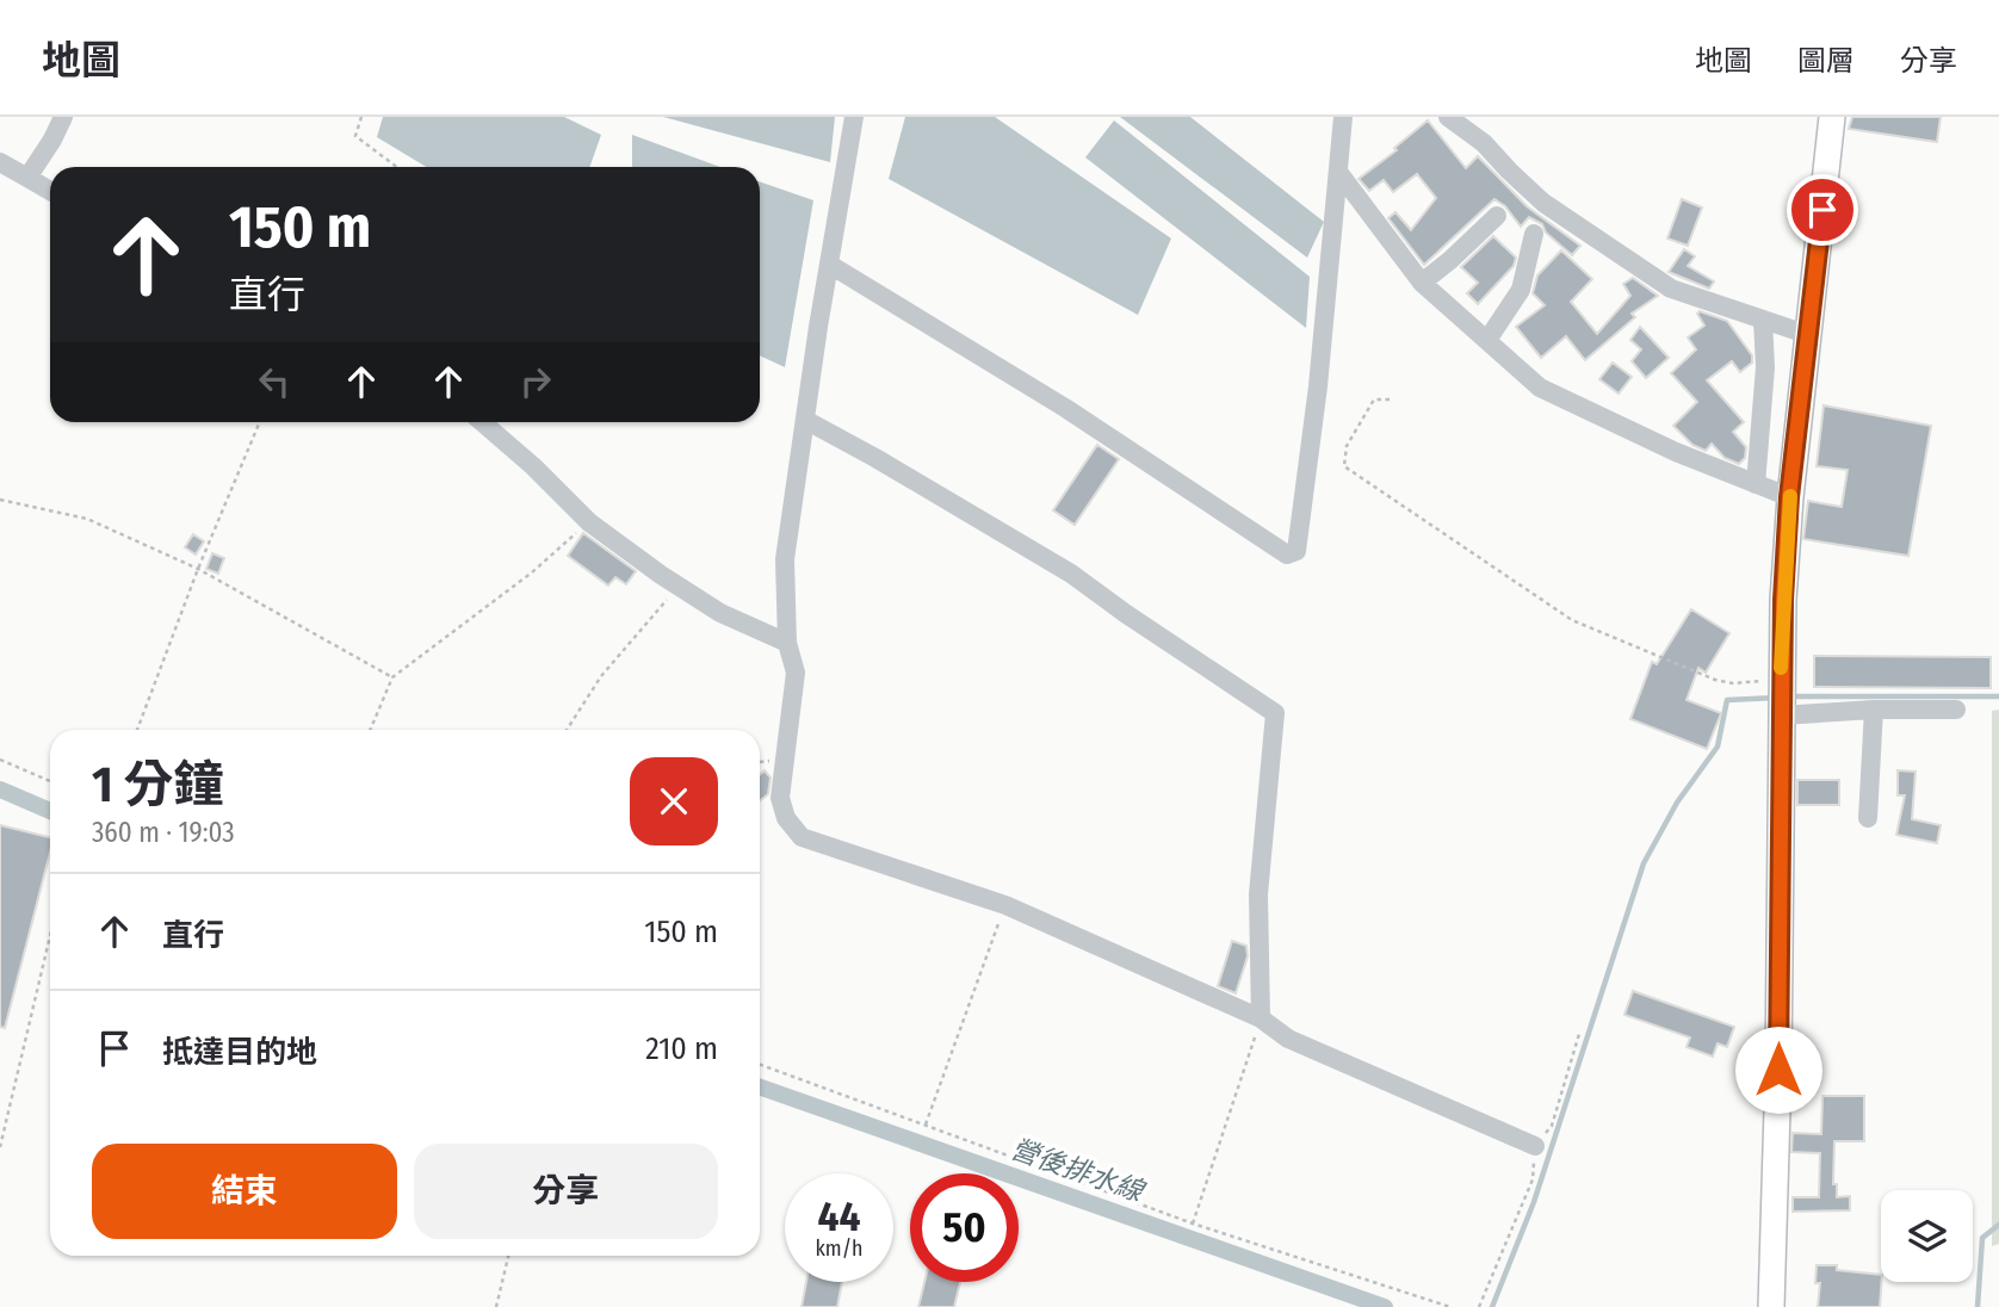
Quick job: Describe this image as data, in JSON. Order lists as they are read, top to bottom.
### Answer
{
  "water": ["營後排水線"],
  "page": {
    "header": "地圖",
    "nav": ["地圖", "圖層", "分享"],
    "turn": ["150 m", "直行"],
    "heading": ["1 分鐘", "360 m · 19:03"],
    "list": [
      {
        "name": "直行",
        "value": "150 m"
      },
      {
        "name": "抵達目的地",
        "value": "210 m"
      }
    ],
    "buttons": ["結束", "分享"],
    "speed": "44 km/h",
    "limit": "50"
  }
}
